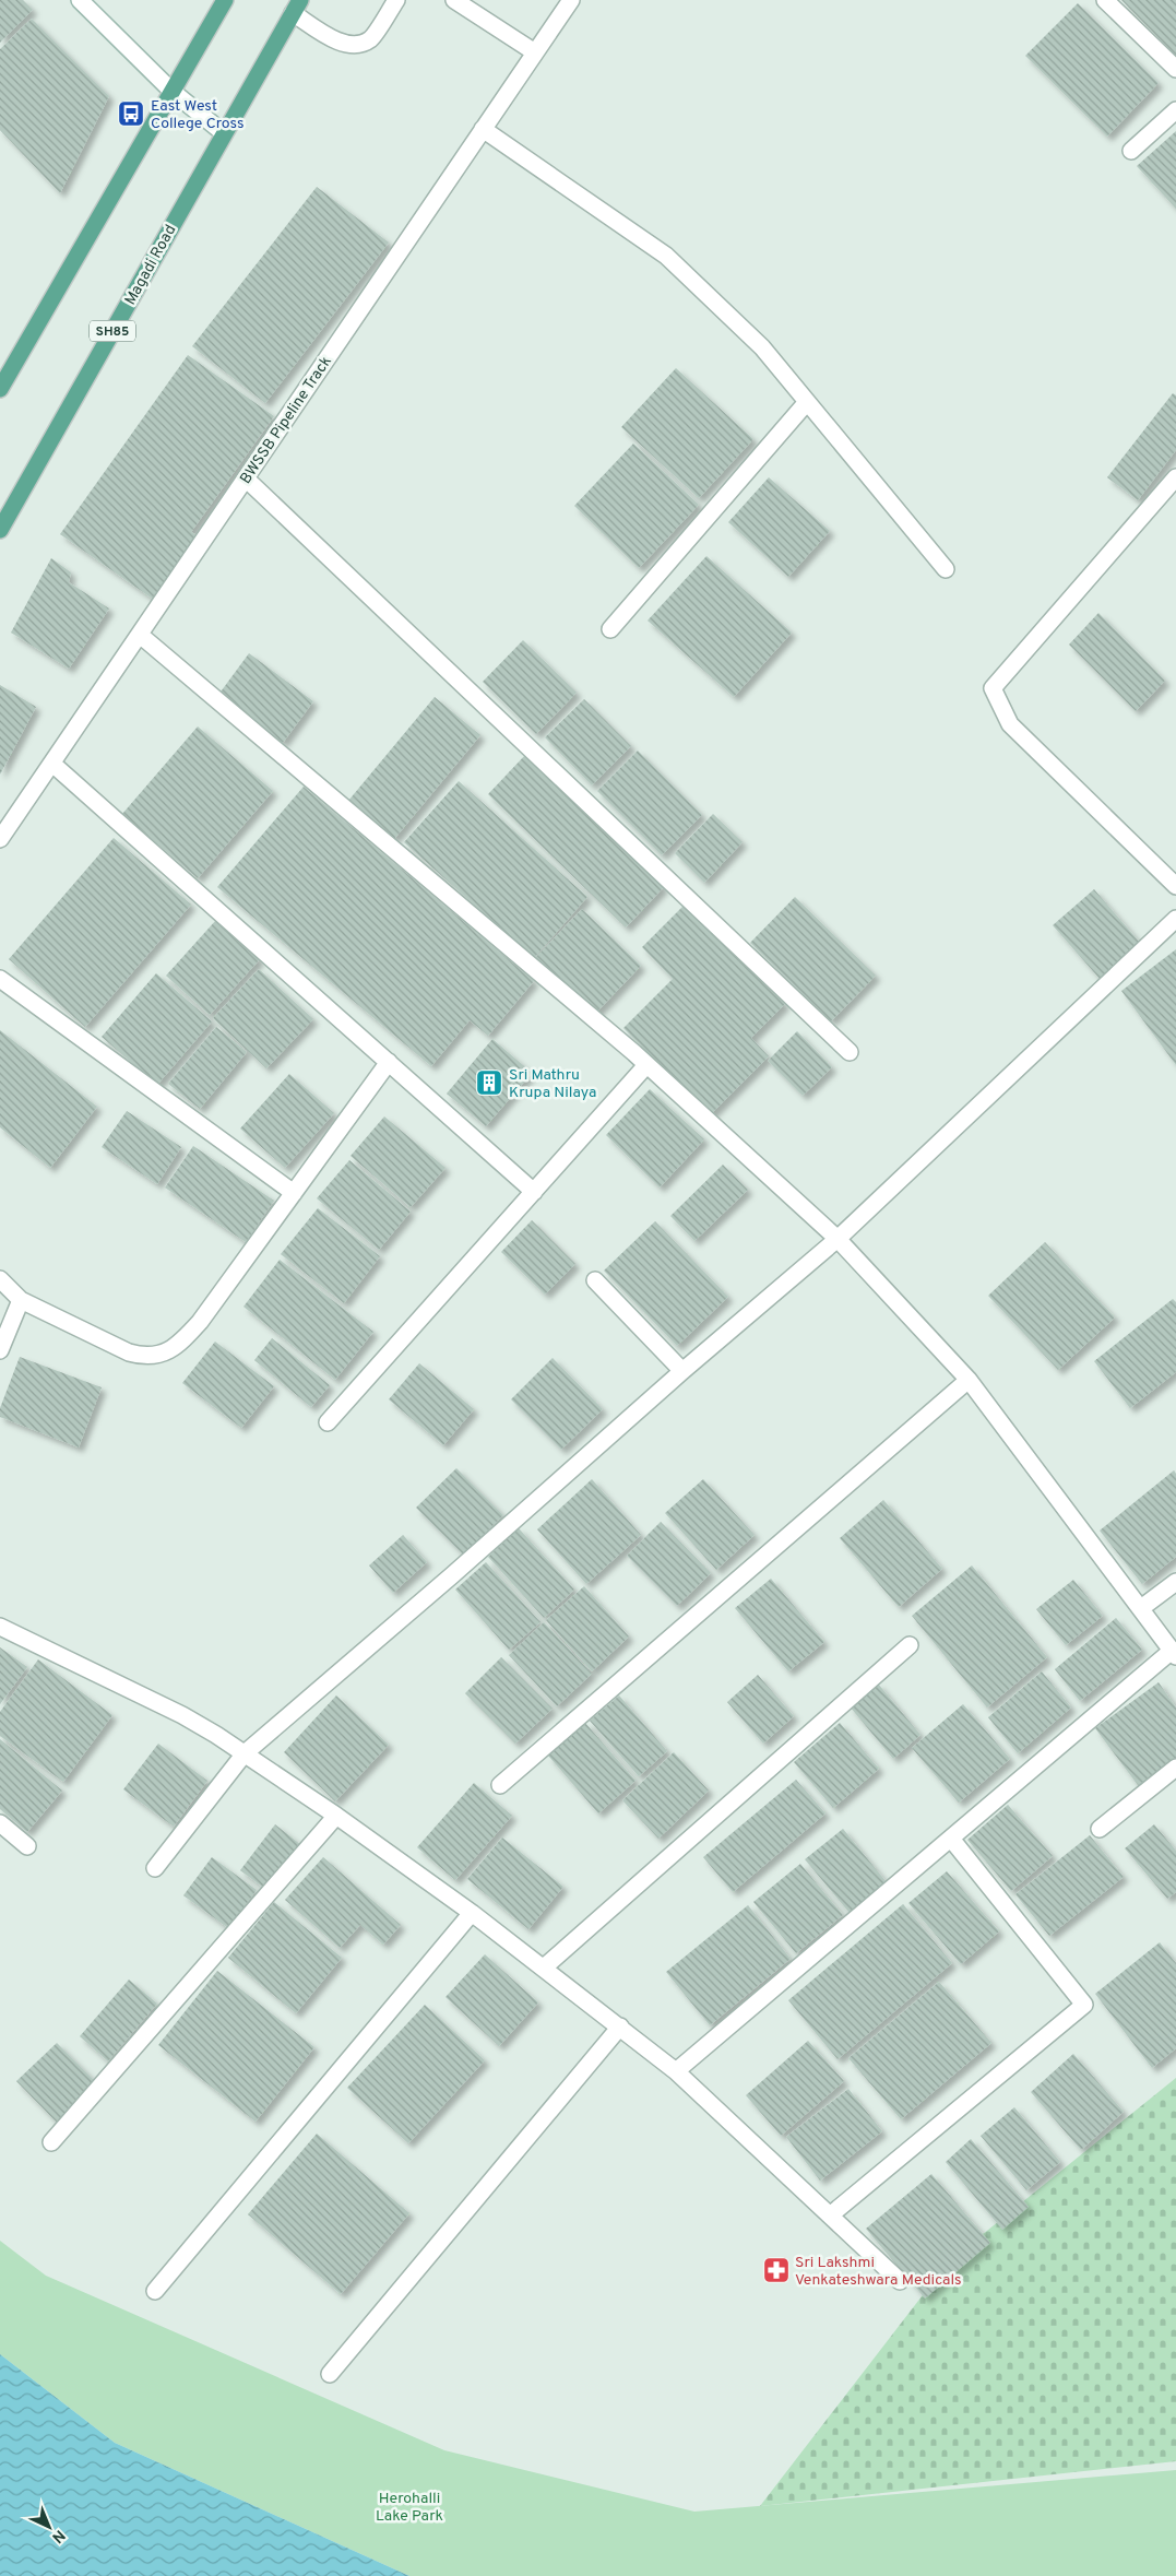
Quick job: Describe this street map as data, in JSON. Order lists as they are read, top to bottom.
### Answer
{
  "streets": {
    "main road": ["Magadi Road", "SH85"],
    "street": ["BWSSB Pipeline Track"]
  },
  "parks": ["Herohalli Lake Park"],
  "places": {
    "bus stop": ["East West College Cross"],
    "building": ["Sri Mathru Krupa Nilaya"],
    "pharmacy": ["Sri Lakshmi Venkateshwara Medicals"]
  },
  "north": "bottom right"
}
